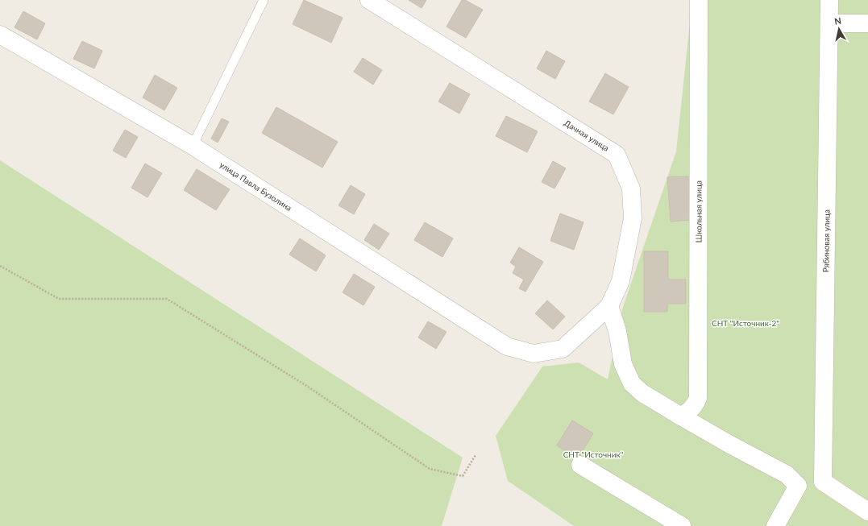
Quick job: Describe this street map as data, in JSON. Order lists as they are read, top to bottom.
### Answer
{
  "streets": {
    "street": [
      "Дачная улица",
      "улица Павла Бузолина",
      "Школьная улица",
      "Рябиновая улица"
    ]
  },
  "crossings": [
    ["Дачная улица", "улица Павла Бузолина"]
  ],
  "parks": ["СНТ \"Источник-2\"", "СНТ \"Источник\""],
  "north": "top"
}
